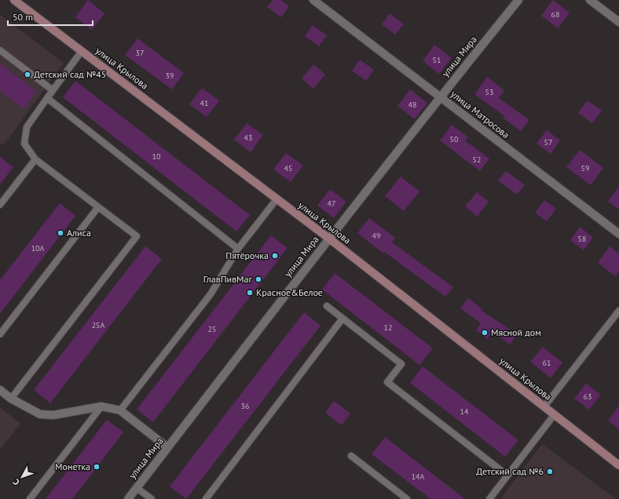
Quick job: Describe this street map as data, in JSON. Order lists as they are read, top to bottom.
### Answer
{
  "streets": {
    "main road": ["улица Крылова"],
    "street": ["улица Мира", "улица Матросова"]
  },
  "crossings": [
    ["улица Мира", "улица Крылова"],
    ["улица Мира", "улица Матросова"]
  ],
  "places": [
    "Детский сад №45",
    "Алиса",
    "Пятёрочка",
    "ГлавПивМаг",
    "Красное&Белое",
    "Мясной дом",
    "Монетка",
    "Детский сад №6"
  ],
  "house_numbers": [
    "68",
    "37",
    "51",
    "39",
    "53",
    "41",
    "48",
    "43",
    "50",
    "57",
    "10",
    "52",
    "45",
    "59",
    "47",
    "49",
    "58",
    "10А",
    "25А",
    "12",
    "25",
    "61",
    "63",
    "36",
    "14",
    "14А"
  ],
  "scale_bar": "50 m",
  "north": "bottom left"
}
